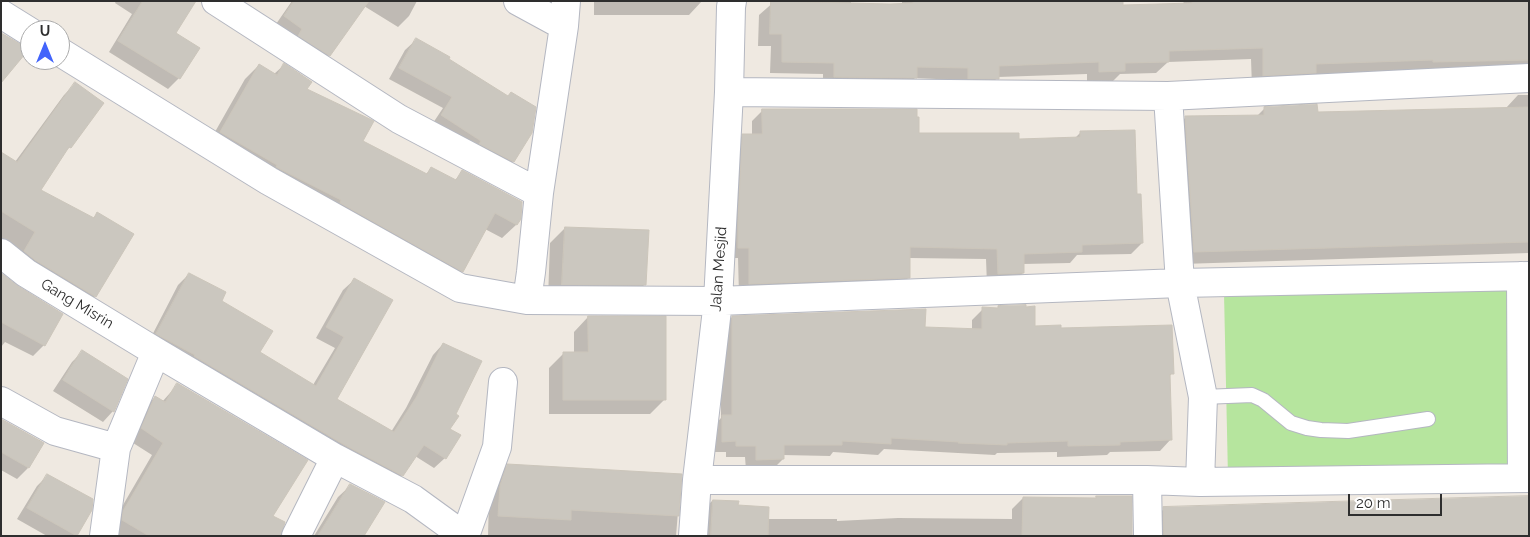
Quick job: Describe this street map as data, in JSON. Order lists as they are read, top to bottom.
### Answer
{
  "streets": {
    "street": ["Jalan Mesjid", "Gang Misrin"]
  },
  "scale_bar": "20 m",
  "north": "top"
}
